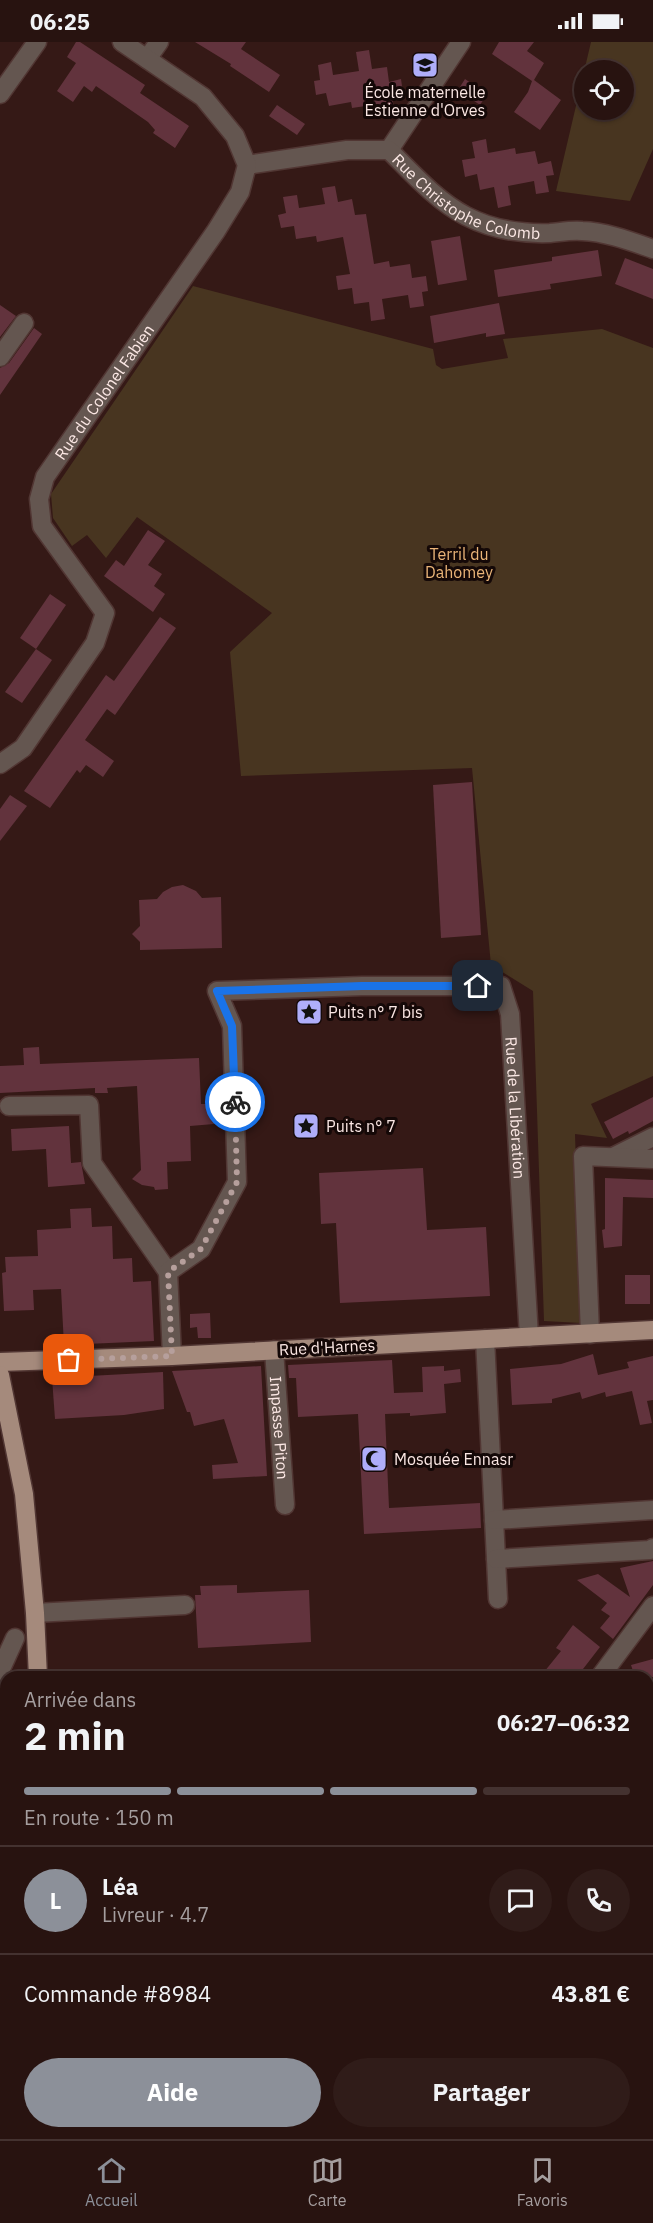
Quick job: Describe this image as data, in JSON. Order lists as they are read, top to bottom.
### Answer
{
  "streets": {
    "main road": ["Rue d'Harnes"],
    "street": [
      "Rue Christophe Colomb",
      "Rue du Colonel Fabien",
      "Rue de la Libération",
      "Impasse Piton"
    ]
  },
  "crossings": [
    ["Rue Christophe Colomb", "Rue du Colonel Fabien"],
    ["Rue de la Libération", "Rue d'Harnes"],
    ["Rue d'Harnes", "Impasse Piton"]
  ],
  "parks": ["Terril du Dahomey"],
  "places": {
    "school or university": ["École maternelle Estienne d'Orves"],
    "place": ["Puits n° 7 bis", "Puits n° 7"],
    "mosque": ["Mosquée Ennasr"]
  },
  "page": {
    "status": "06:25",
    "heading": ["2 min", "Arrivée dans", "06:27–06:32"],
    "panel": [
      "Léa",
      "Livreur · 4.7",
      "Commande #8984",
      "43.81 €"
    ],
    "bar": "En route · 150 m",
    "round": "L",
    "buttons": ["Aide", "Partager"],
    "tabs": ["Accueil", "Carte", "Favoris"]
  }
}
